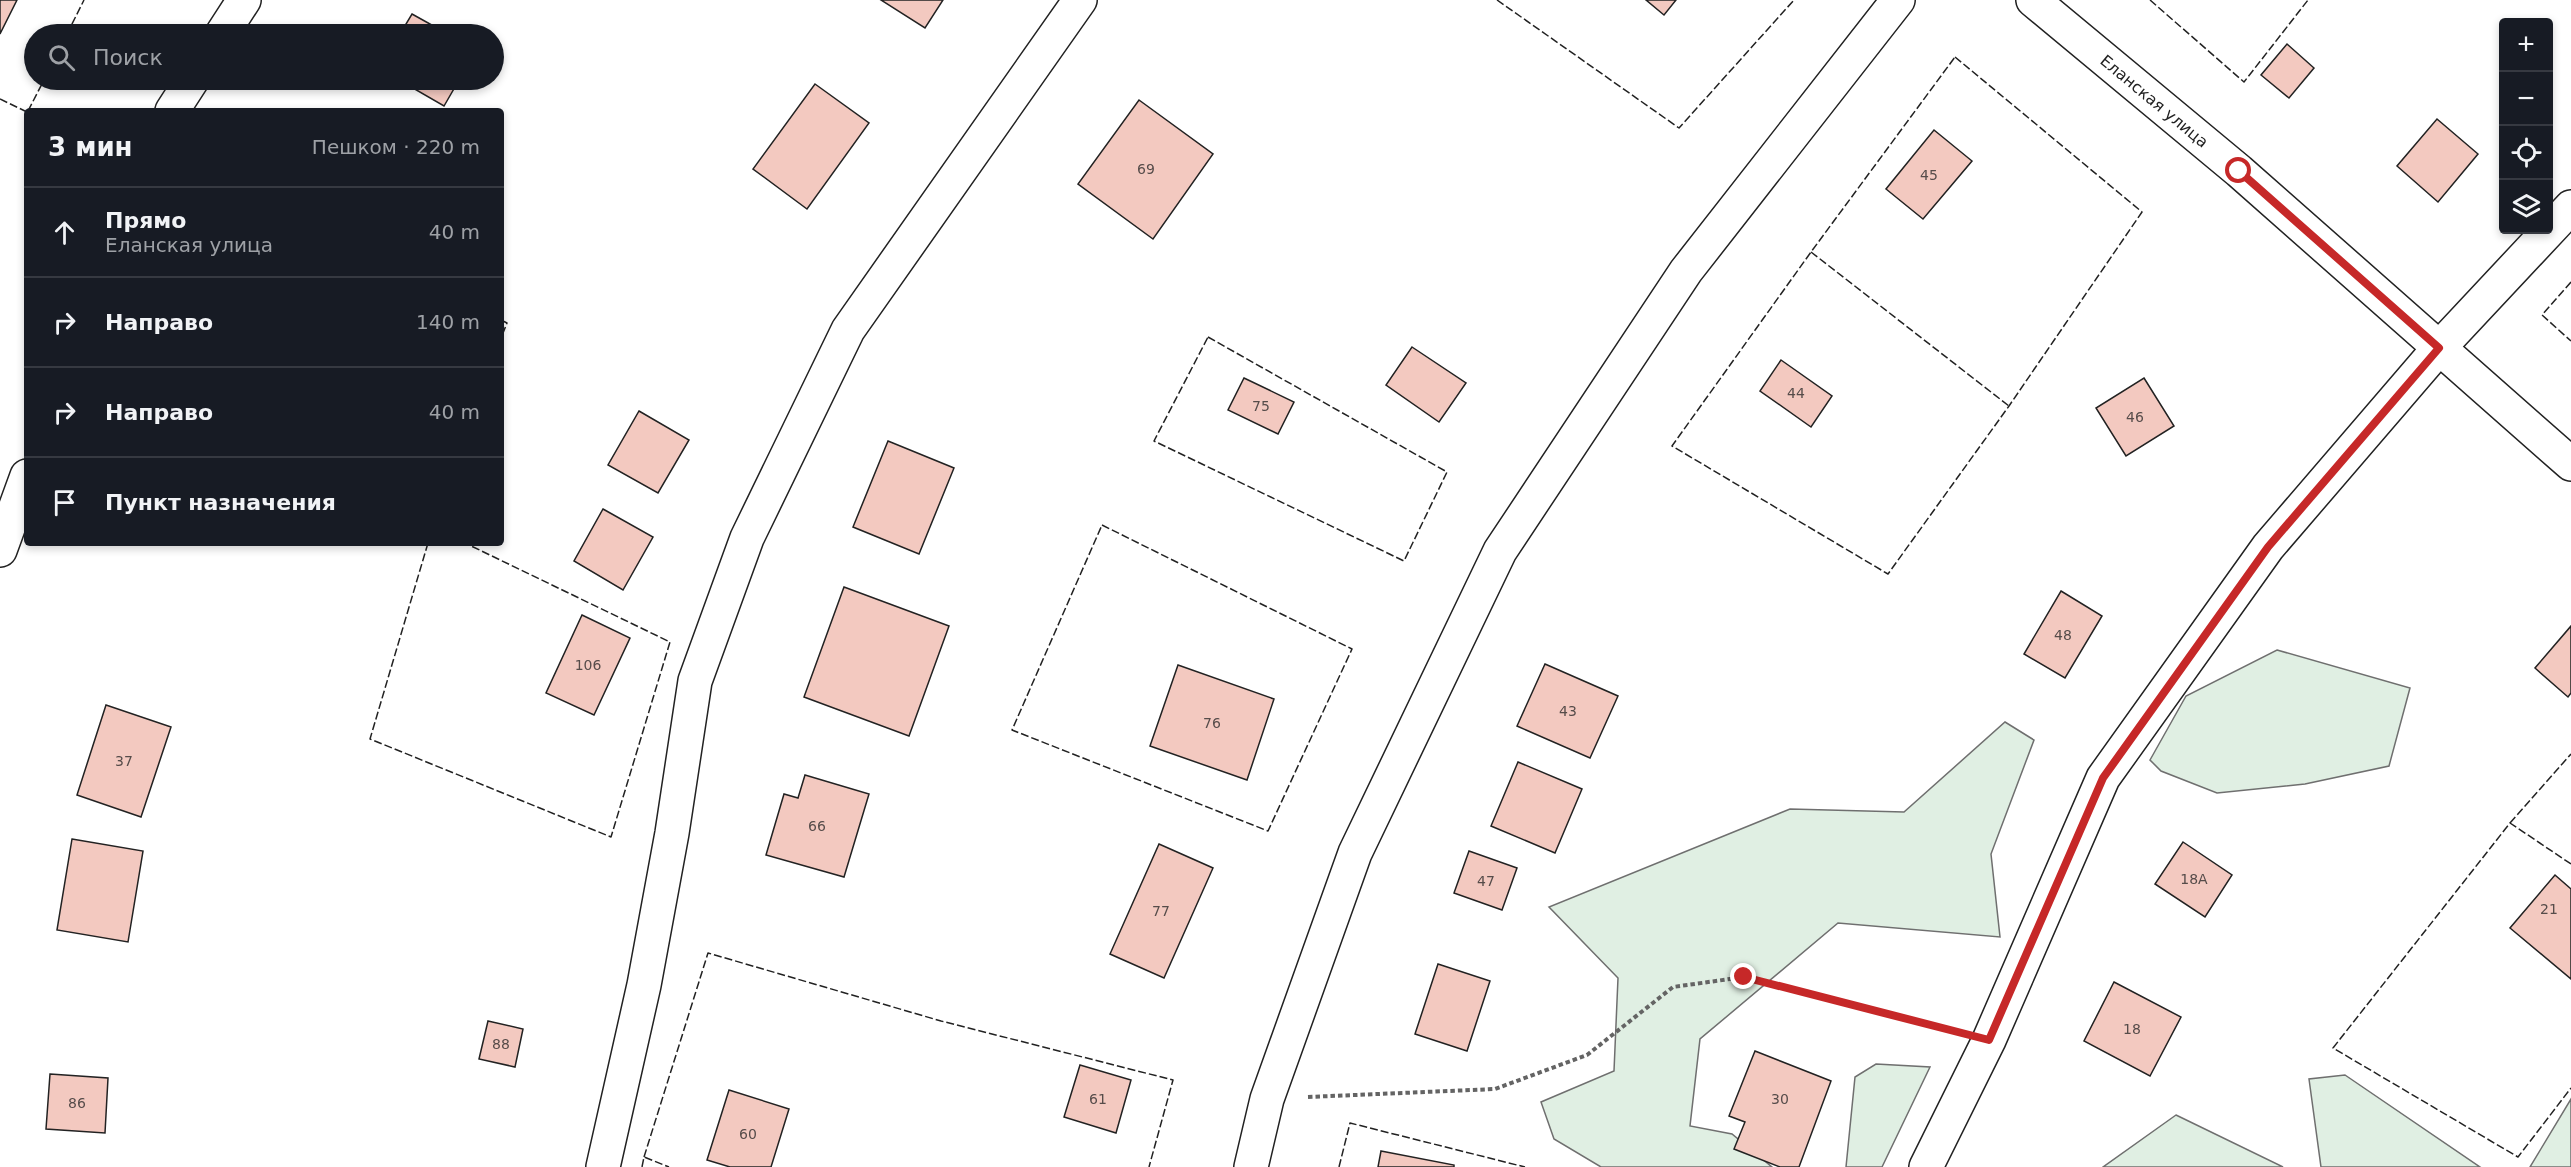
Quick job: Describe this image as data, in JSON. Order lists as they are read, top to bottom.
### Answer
{
  "streets": {
    "street": ["Еланская улица"]
  },
  "house_numbers": [
    "69",
    "45",
    "44",
    "75",
    "46",
    "48",
    "106",
    "43",
    "76",
    "37",
    "66",
    "18А",
    "47",
    "21",
    "77",
    "18",
    "88",
    "61",
    "30",
    "86",
    "60"
  ],
  "page": {
    "map_buttons": ["+", "−"],
    "search": "Поиск",
    "heading": ["3 мин", "Пешком · 220 m"],
    "list": [
      ["Прямо", "Еланская улица", "40 m"],
      ["Направо", "140 m"],
      ["Направо", "40 m"],
      "Пункт назначения"
    ]
  }
}
